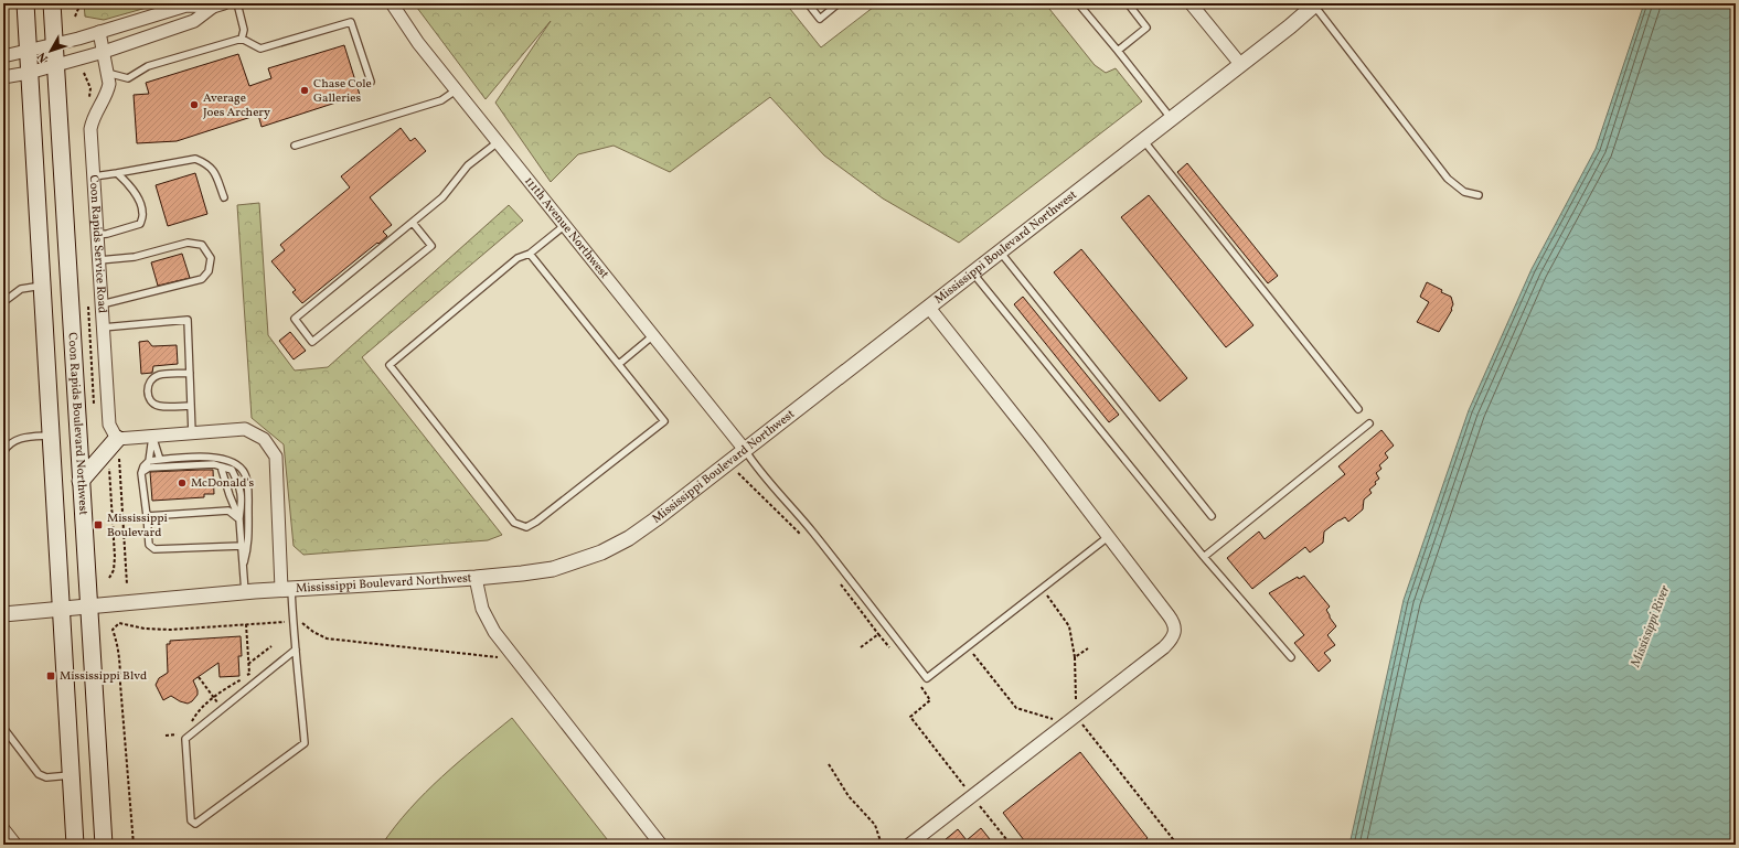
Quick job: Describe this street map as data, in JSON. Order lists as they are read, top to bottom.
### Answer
{
  "streets": {
    "main road": ["Coon Rapids Boulevard Northwest"],
    "street": ["111th Avenue Northwest", "Coon Rapids Service Road", "Mississippi Boulevard Northwest"]
  },
  "crossings": [
    ["111th Avenue Northwest", "Mississippi Boulevard Northwest"],
    ["Mississippi Boulevard Northwest", "Coon Rapids Boulevard Northwest"]
  ],
  "water": ["Mississippi River"],
  "places": {
    "other": ["Chase Cole Galleries", "Average Joes Archery", "McDonald's"],
    "transit": ["Mississippi Boulevard", "Mississippi Blvd"]
  },
  "north": "bottom left"
}
